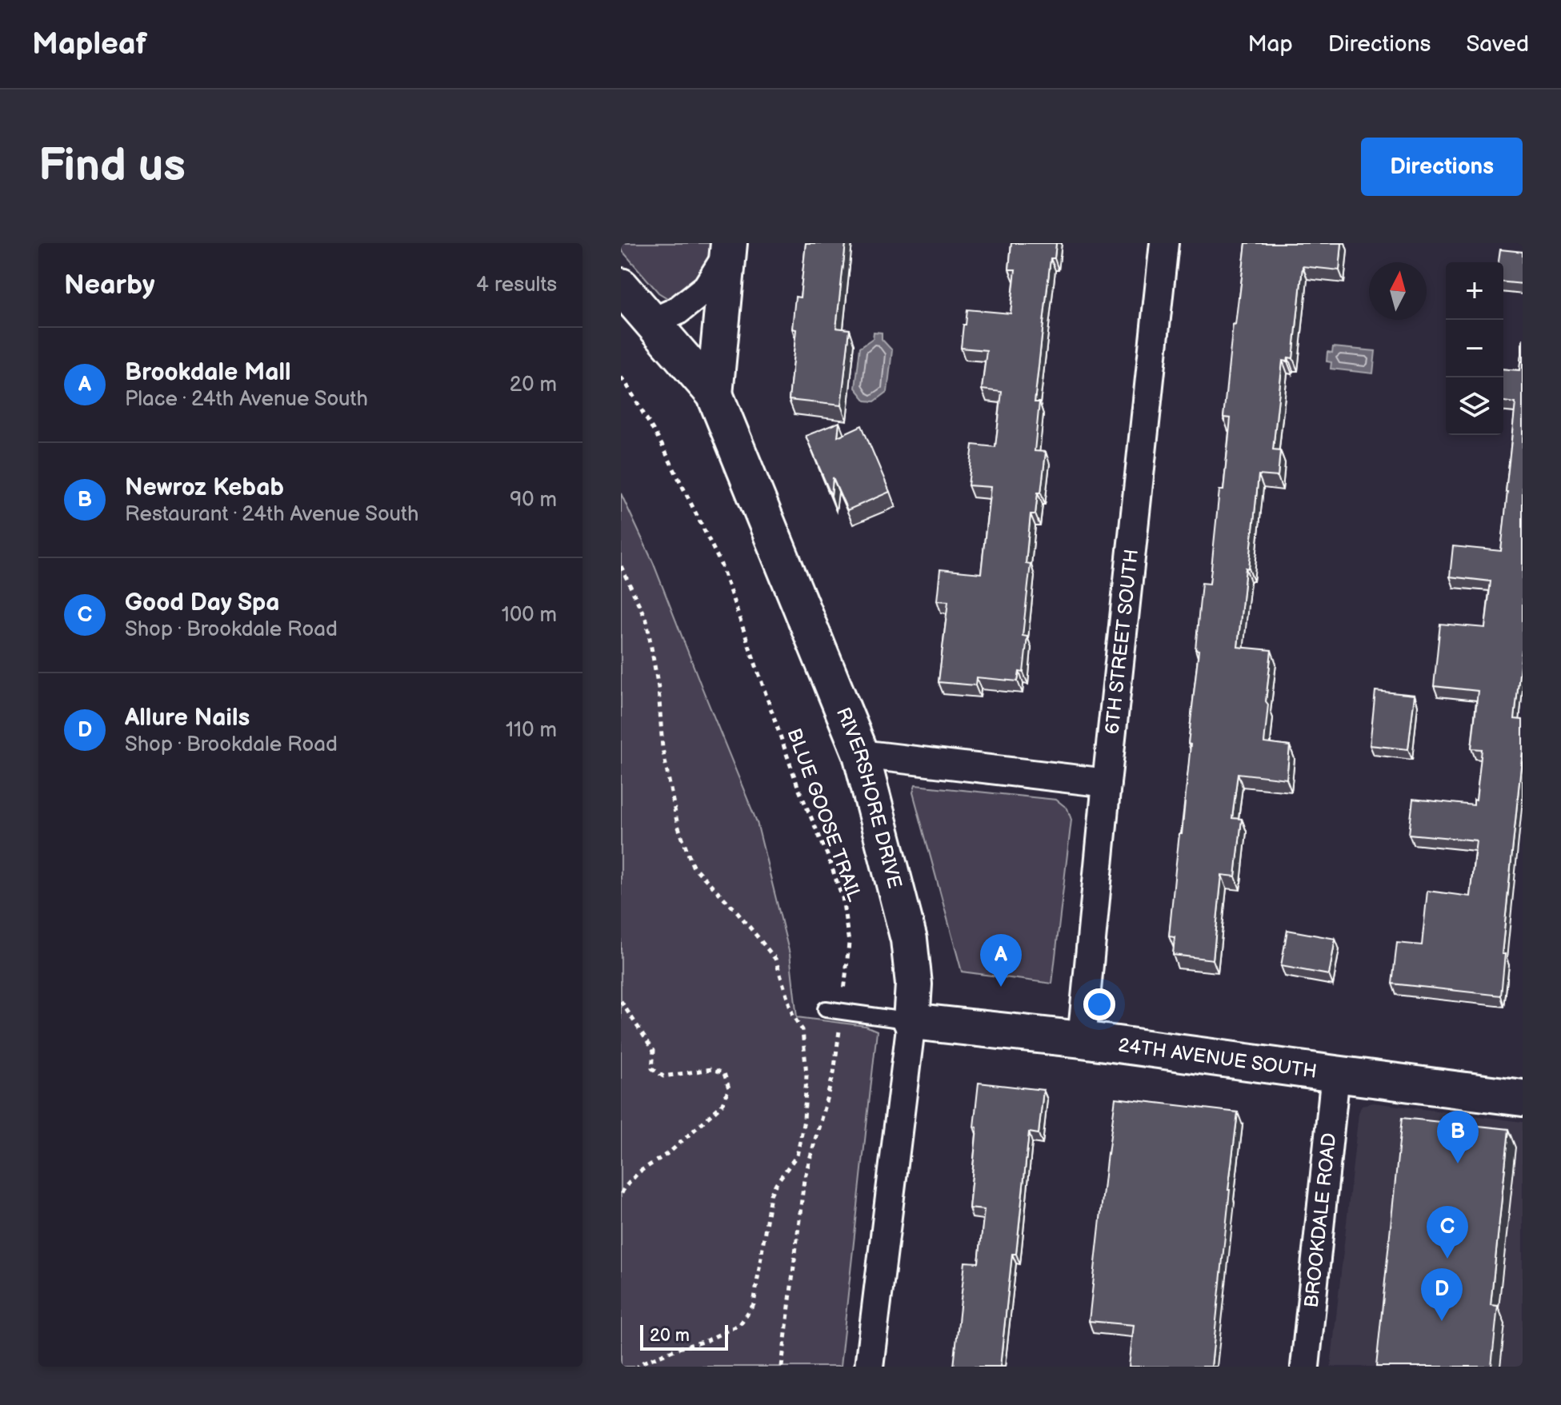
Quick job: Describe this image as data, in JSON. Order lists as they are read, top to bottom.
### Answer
{
  "streets": {
    "street": [
      "6TH STREET SOUTH",
      "RIVERSHORE DRIVE",
      "24TH AVENUE SOUTH",
      "BROOKDALE ROAD"
    ],
    "path": ["BLUE GOOSE TRAIL"]
  },
  "crossings": [
    ["6TH STREET SOUTH", "24TH AVENUE SOUTH"],
    ["RIVERSHORE DRIVE", "24TH AVENUE SOUTH"],
    ["24TH AVENUE SOUTH", "BROOKDALE ROAD"]
  ],
  "scale_bar": "20 m",
  "north": "top",
  "page": {
    "header": "Mapleaf",
    "nav": ["Map", "Directions", "Saved"],
    "buttons": "Directions",
    "title": "Find us",
    "heading": ["Nearby", "4 results"],
    "map_buttons": ["+", "−"],
    "list": [
      {
        "mark": "A",
        "name": "Brookdale Mall",
        "note": "Place · 24th Avenue South",
        "value": "20 m"
      },
      {
        "mark": "B",
        "name": "Newroz Kebab",
        "note": "Restaurant · 24th Avenue South",
        "value": "90 m"
      },
      {
        "mark": "C",
        "name": "Good Day Spa",
        "note": "Shop · Brookdale Road",
        "value": "100 m"
      },
      {
        "mark": "D",
        "name": "Allure Nails",
        "note": "Shop · Brookdale Road",
        "value": "110 m"
      }
    ],
    "pins": [
      "A",
      "B",
      "C",
      "D"
    ],
    "scale": "20 m"
  }
}
